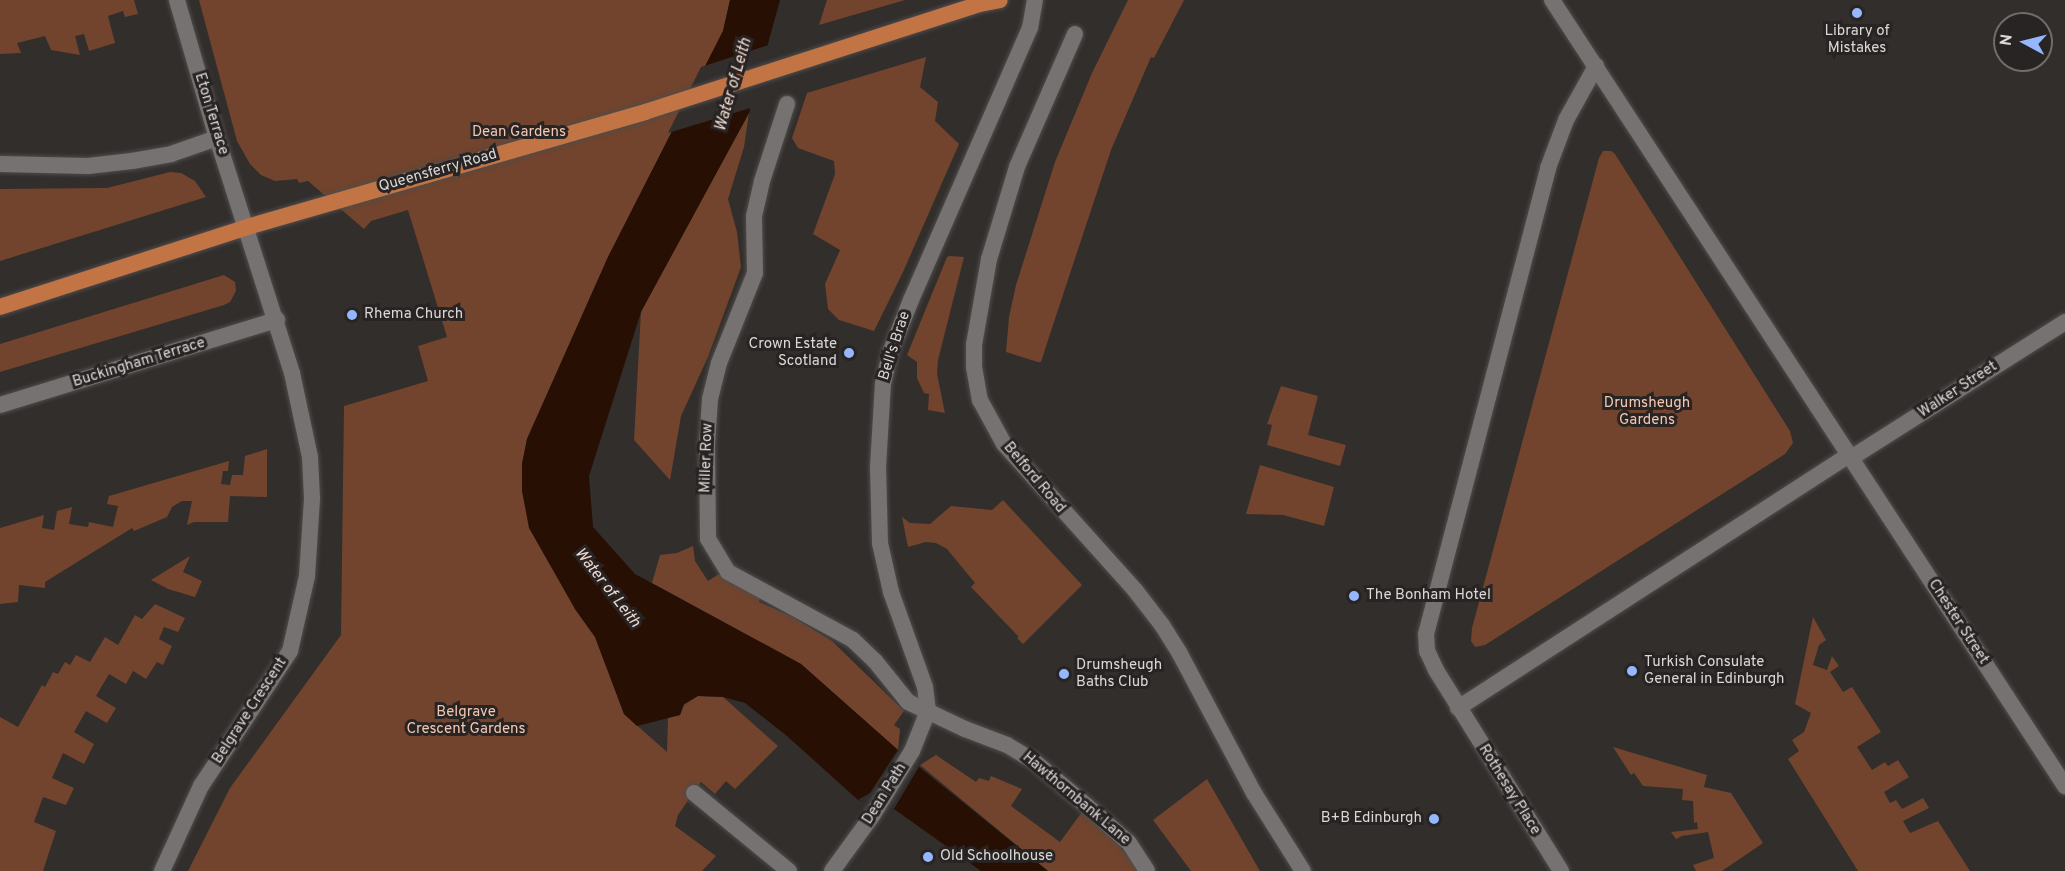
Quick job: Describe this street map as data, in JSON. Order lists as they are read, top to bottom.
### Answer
{
  "streets": {
    "main road": ["Queensferry Road"],
    "street": [
      "Eton Terrace",
      "Bell's Brae",
      "Buckingham Terrace",
      "Walker Street",
      "Miller Row",
      "Belford Road",
      "Chester Street",
      "Belgrave Crescent",
      "Rothesay Place",
      "Dean Path",
      "Hawthornbank Lane"
    ]
  },
  "crossings": [
    ["Eton Terrace", "Queensferry Road"],
    ["Eton Terrace", "Belgrave Crescent"],
    ["Queensferry Road", "Belgrave Crescent"],
    ["Bell's Brae", "Miller Row"],
    ["Bell's Brae", "Dean Path"],
    ["Bell's Brae", "Hawthornbank Lane"],
    ["Buckingham Terrace", "Belgrave Crescent"],
    ["Walker Street", "Chester Street"],
    ["Miller Row", "Dean Path"],
    ["Miller Row", "Hawthornbank Lane"],
    ["Dean Path", "Hawthornbank Lane"]
  ],
  "water": ["Water of Leith"],
  "parks": ["Dean Gardens", "Drumsheugh Gardens", "Belgrave Crescent Gardens"],
  "places": [
    "Library of Mistakes",
    "Rhema Church",
    "Crown Estate Scotland",
    "The Bonham Hotel",
    "Turkish Consulate General in Edinburgh",
    "Drumsheugh Baths Club",
    "B+B Edinburgh",
    "Old Schoolhouse"
  ],
  "north": "left"
}
